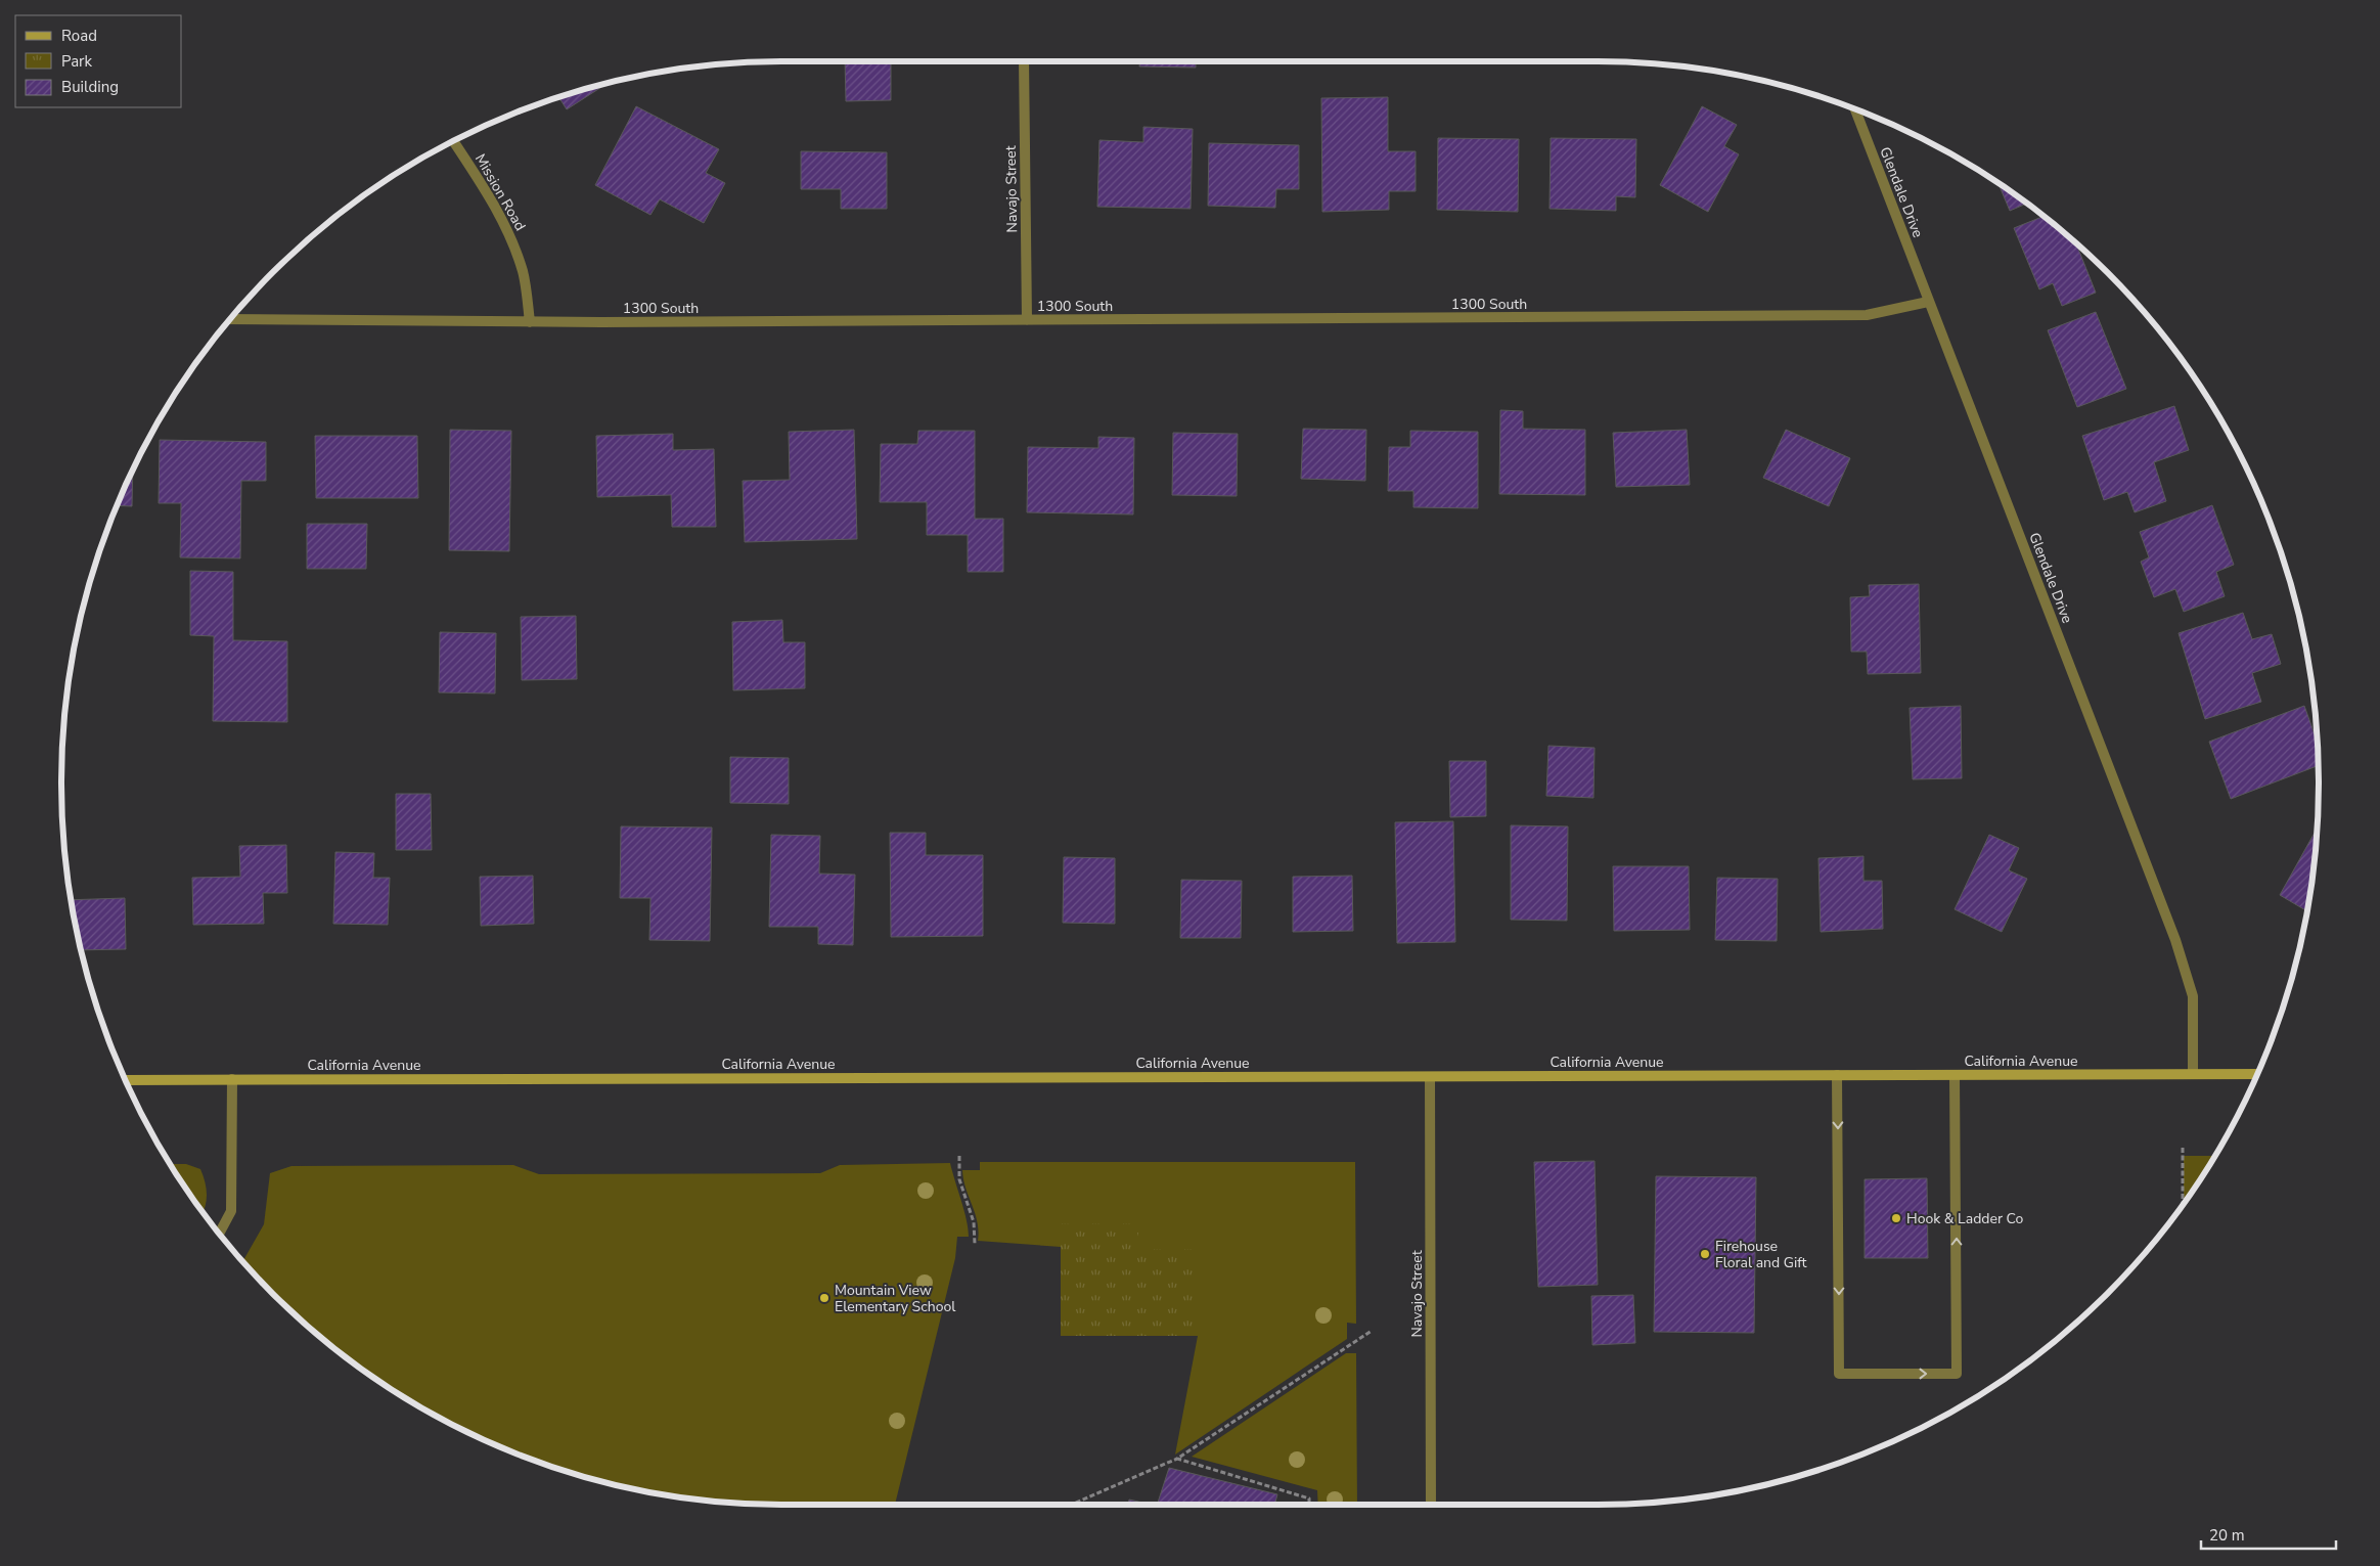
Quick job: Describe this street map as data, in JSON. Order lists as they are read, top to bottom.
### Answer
{
  "streets": {
    "main road": ["California Avenue"],
    "street": [
      "Navajo Street",
      "Mission Road",
      "Glendale Drive",
      "1300 South"
    ]
  },
  "crossings": [
    ["Navajo Street", "1300 South"],
    ["Navajo Street", "California Avenue"],
    ["Mission Road", "1300 South"],
    ["Glendale Drive", "1300 South"],
    ["Glendale Drive", "California Avenue"]
  ],
  "places": ["Hook & Ladder Co", "Firehouse Floral and Gift", "Mountain View Elementary School"],
  "legend": ["Road", "Park", "Building"],
  "scale_bar": "20 m"
}
